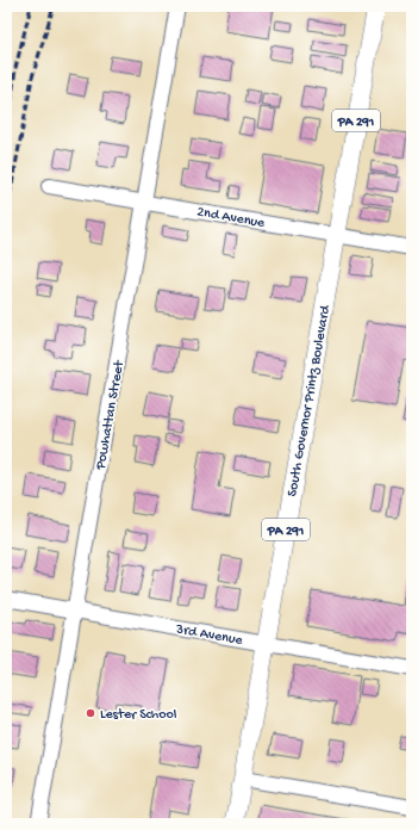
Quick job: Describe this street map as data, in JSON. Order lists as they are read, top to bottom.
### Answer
{
  "streets": {
    "main road": ["PA 291", "South Governor Printz Boulevard"],
    "street": ["2nd Avenue", "Powhattan Street", "3rd Avenue"]
  },
  "crossings": [
    ["2nd Avenue", "South Governor Printz Boulevard"],
    ["2nd Avenue", "Powhattan Street"],
    ["South Governor Printz Boulevard", "3rd Avenue"],
    ["Powhattan Street", "3rd Avenue"]
  ],
  "places": ["Lester School"]
}
